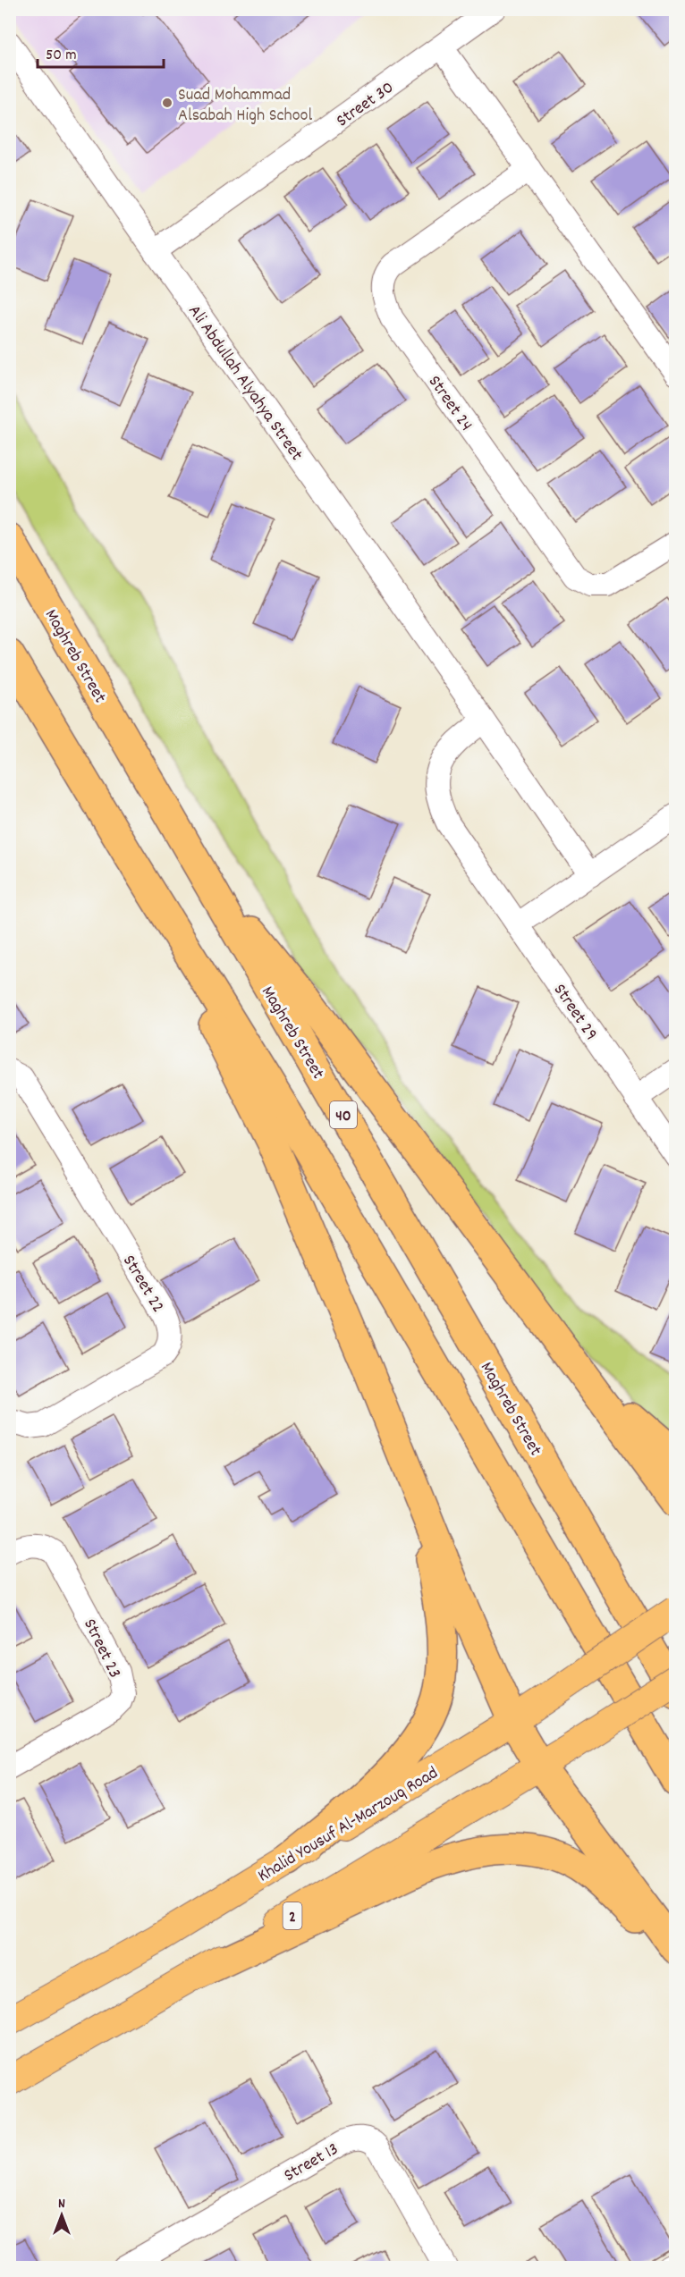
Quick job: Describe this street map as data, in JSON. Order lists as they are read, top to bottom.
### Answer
{
  "streets": {
    "highway": ["Maghreb Street", "40"],
    "main road": ["Khalid Yousuf Al-Marzouq Road", "2"],
    "street": [
      "Street 30",
      "Ali Abdullah Alyahya Street",
      "Street 24",
      "Street 29",
      "Street 22",
      "Street 23",
      "Street 13"
    ]
  },
  "crossings": [
    ["Street 30", "Ali Abdullah Alyahya Street"]
  ],
  "places": ["Suad Mohammad Alsabah High School"],
  "scale_bar": "50 m",
  "north": "top"
}
